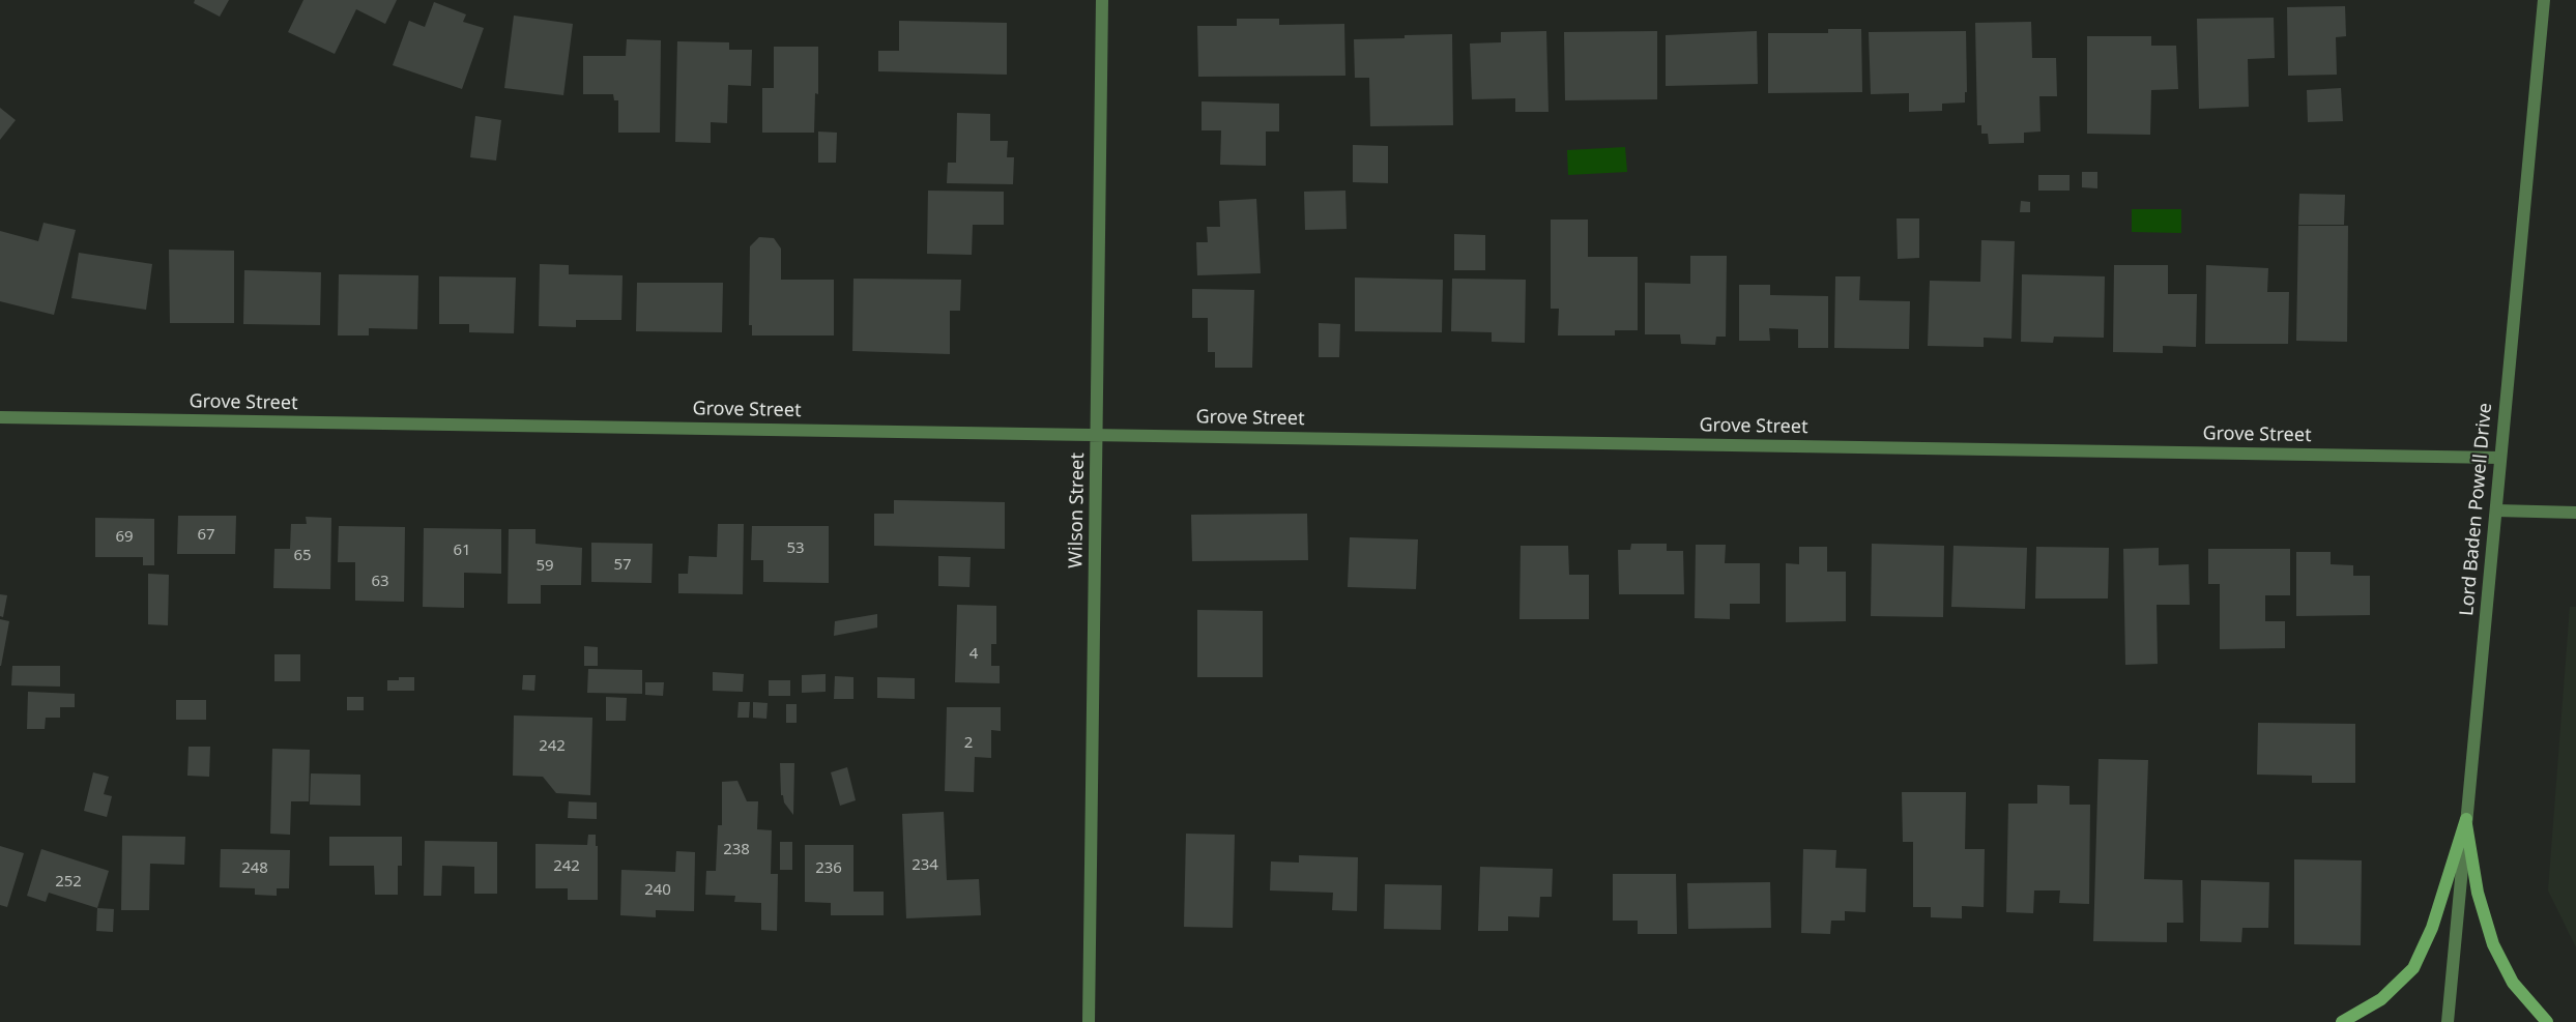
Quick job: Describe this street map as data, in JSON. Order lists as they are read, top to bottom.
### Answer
{
  "streets": {
    "street": ["Grove Street", "Lord Baden Powell Drive", "Wilson Street"]
  },
  "crossings": [
    ["Grove Street", "Lord Baden Powell Drive"],
    ["Grove Street", "Wilson Street"]
  ],
  "house_numbers": [
    "67",
    "69",
    "53",
    "61",
    "65",
    "57",
    "59",
    "63",
    "4",
    "2",
    "242",
    "238",
    "234",
    "242",
    "248",
    "236",
    "252",
    "240"
  ]
}
